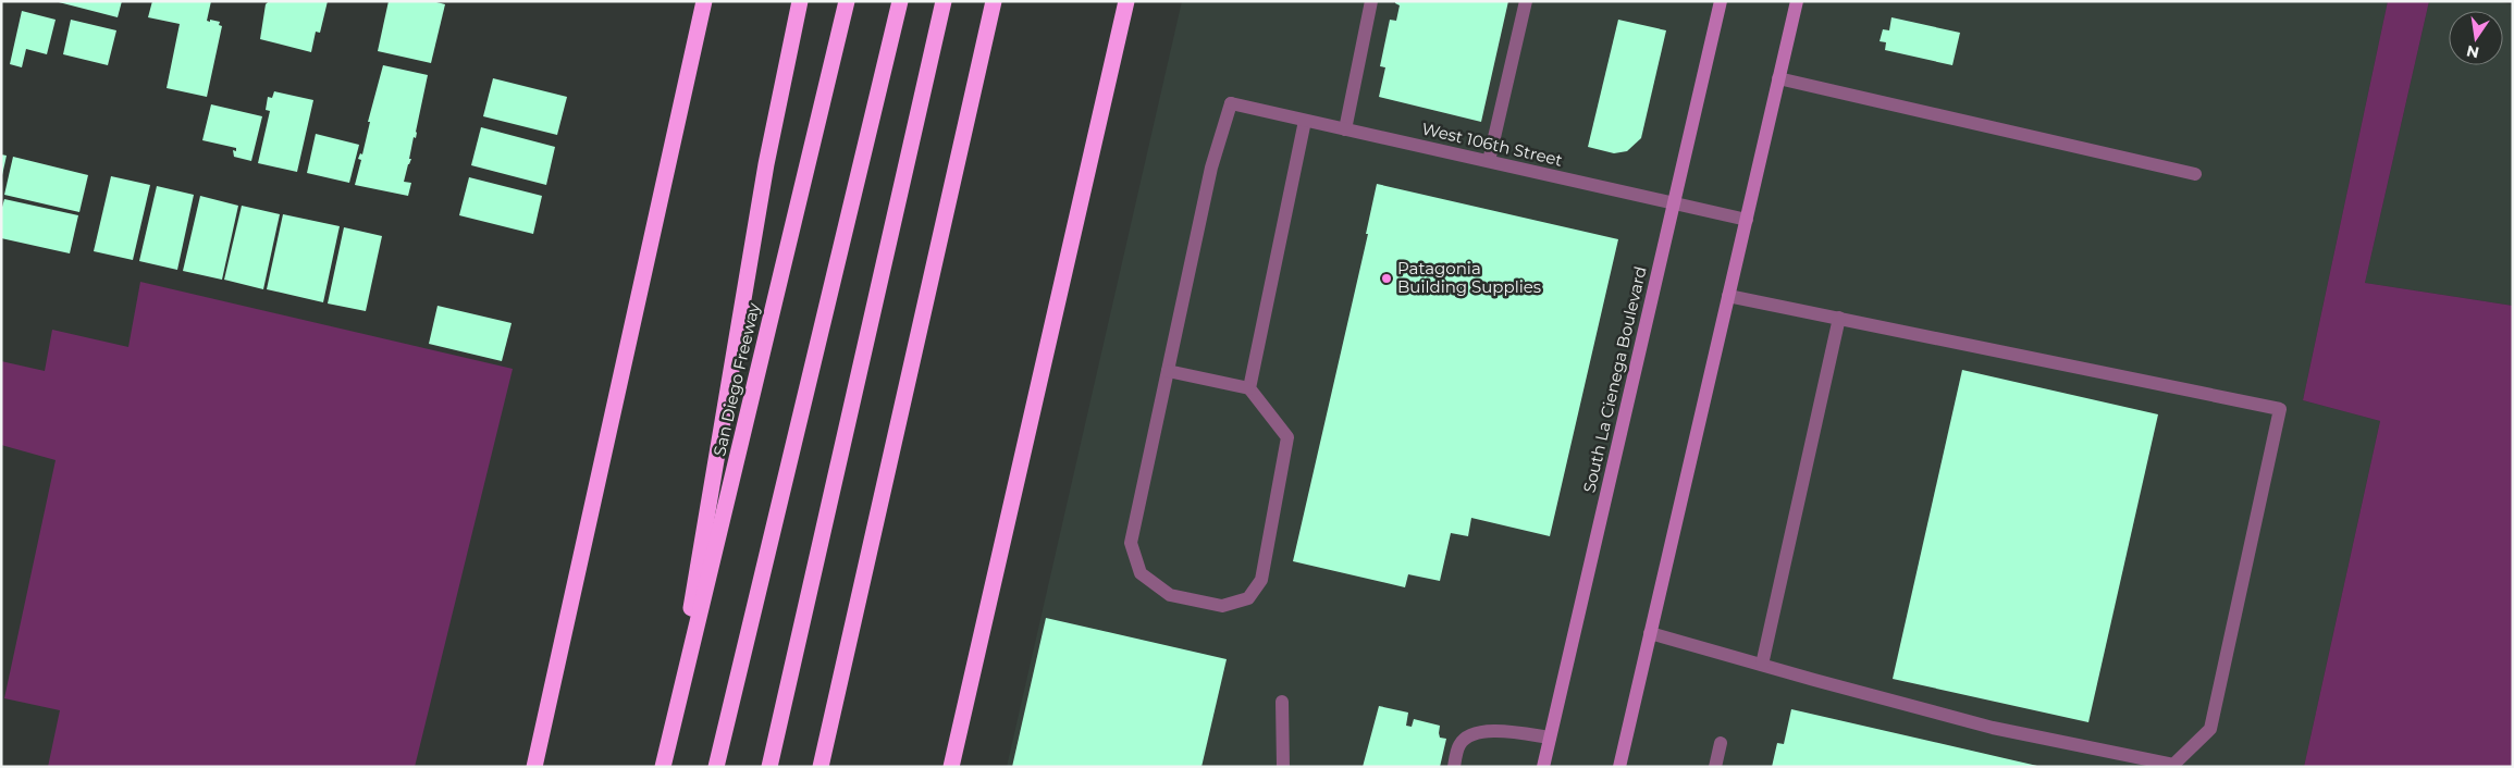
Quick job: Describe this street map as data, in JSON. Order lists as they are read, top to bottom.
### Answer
{
  "streets": {
    "highway": ["San Diego Freeway"],
    "main road": ["South La Cienega Boulevard"],
    "street": ["West 106th Street"]
  },
  "crossings": [
    ["West 106th Street", "South La Cienega Boulevard"]
  ],
  "places": ["Patagonia Building Supplies"],
  "north": "bottom"
}
